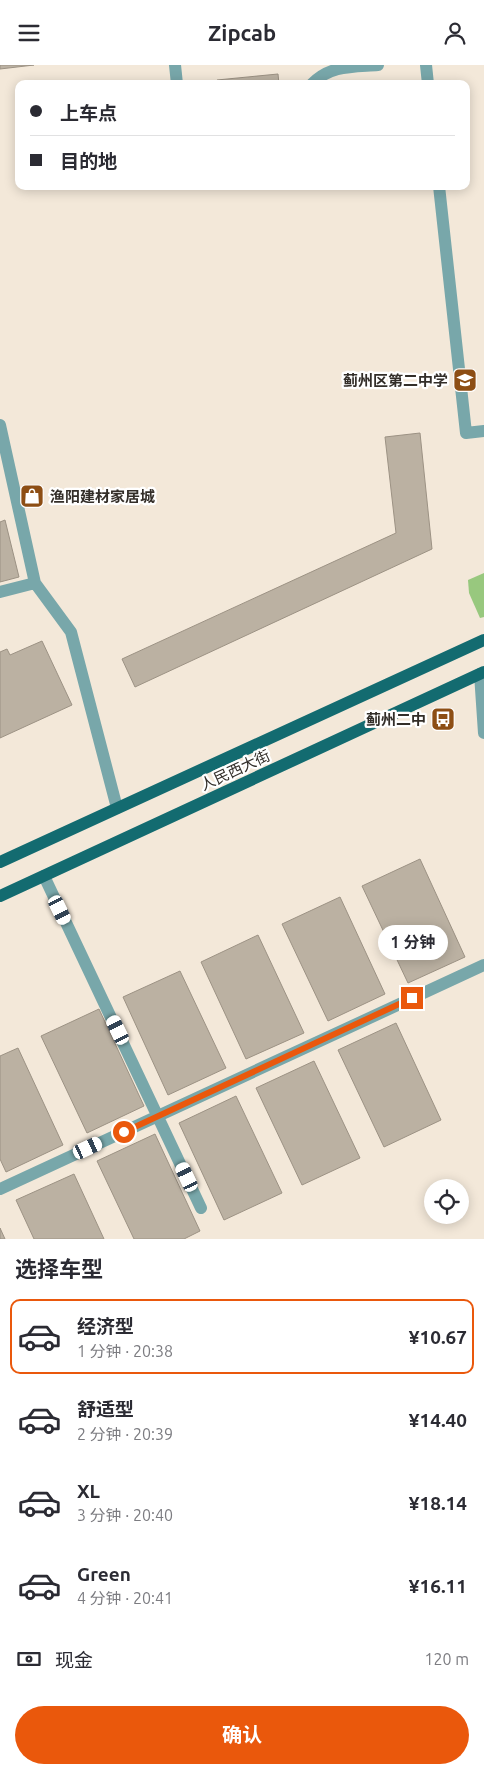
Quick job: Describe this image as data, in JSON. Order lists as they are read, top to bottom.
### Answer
{
  "streets": {
    "main road": ["人民西大街"]
  },
  "places": {
    "school or university": ["蓟州区第二中学"],
    "shop": ["渔阳建材家居城"],
    "bus stop": ["蓟州二中"]
  },
  "page": {
    "header": "Zipcab",
    "banner": ["上车点", "目的地"],
    "bubble": "1 分钟",
    "heading": "选择车型",
    "list": [
      {
        "name": "经济型",
        "note": "1 分钟 · 20:38",
        "value": "¥10.67"
      },
      {
        "name": "舒适型",
        "note": "2 分钟 · 20:39",
        "value": "¥14.40"
      },
      {
        "name": "XL",
        "note": "3 分钟 · 20:40",
        "value": "¥18.14"
      },
      {
        "name": "Green",
        "note": "4 分钟 · 20:41",
        "value": "¥16.11"
      }
    ],
    "pay": ["现金", "120 m"],
    "buttons": "确认"
  }
}
